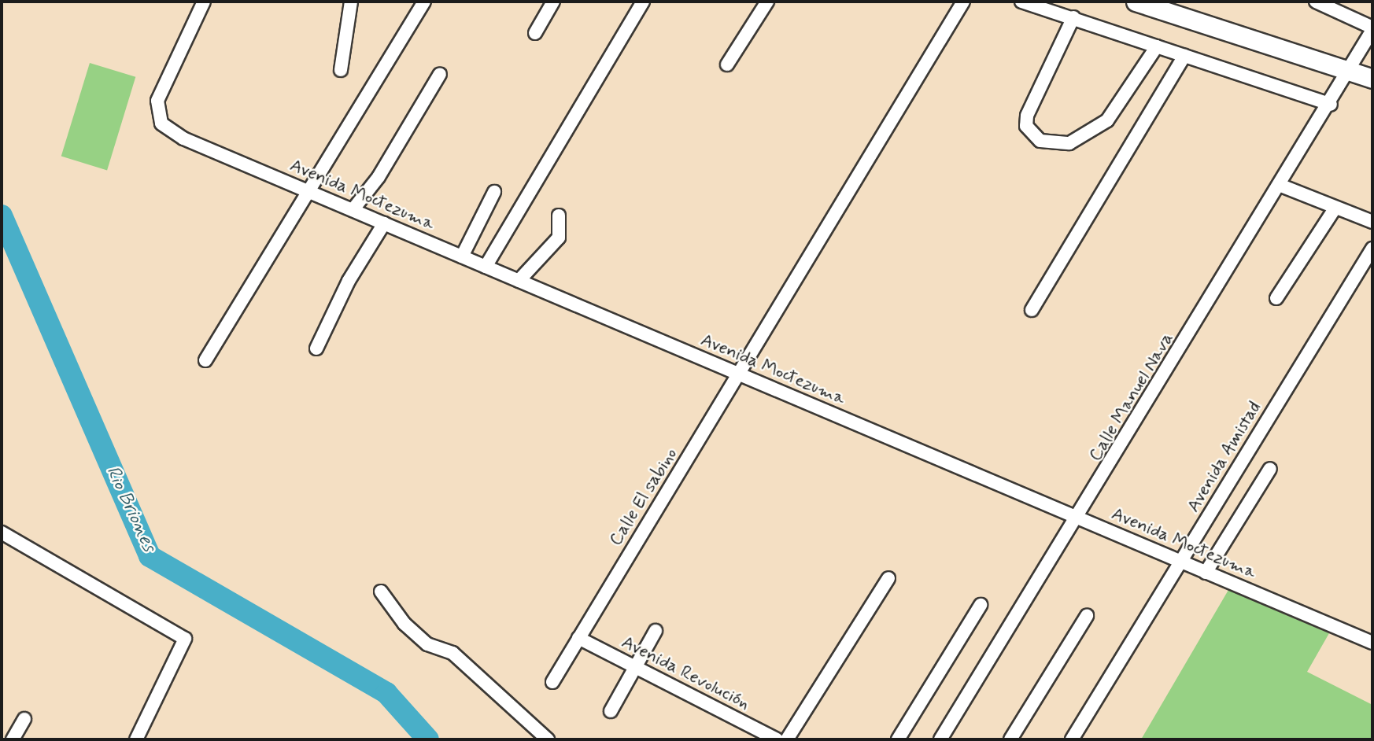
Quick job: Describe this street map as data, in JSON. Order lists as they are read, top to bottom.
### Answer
{
  "streets": {
    "street": [
      "Avenida Moctezuma",
      "Calle Manuel Nava",
      "Avenida Amistad",
      "Calle El sabino",
      "Avenida Revolución"
    ]
  },
  "crossings": [
    ["Avenida Moctezuma", "Calle Manuel Nava"],
    ["Avenida Moctezuma", "Avenida Amistad"],
    ["Avenida Moctezuma", "Calle El sabino"],
    ["Calle El sabino", "Avenida Revolución"]
  ],
  "water": ["Rio Briones"]
}
